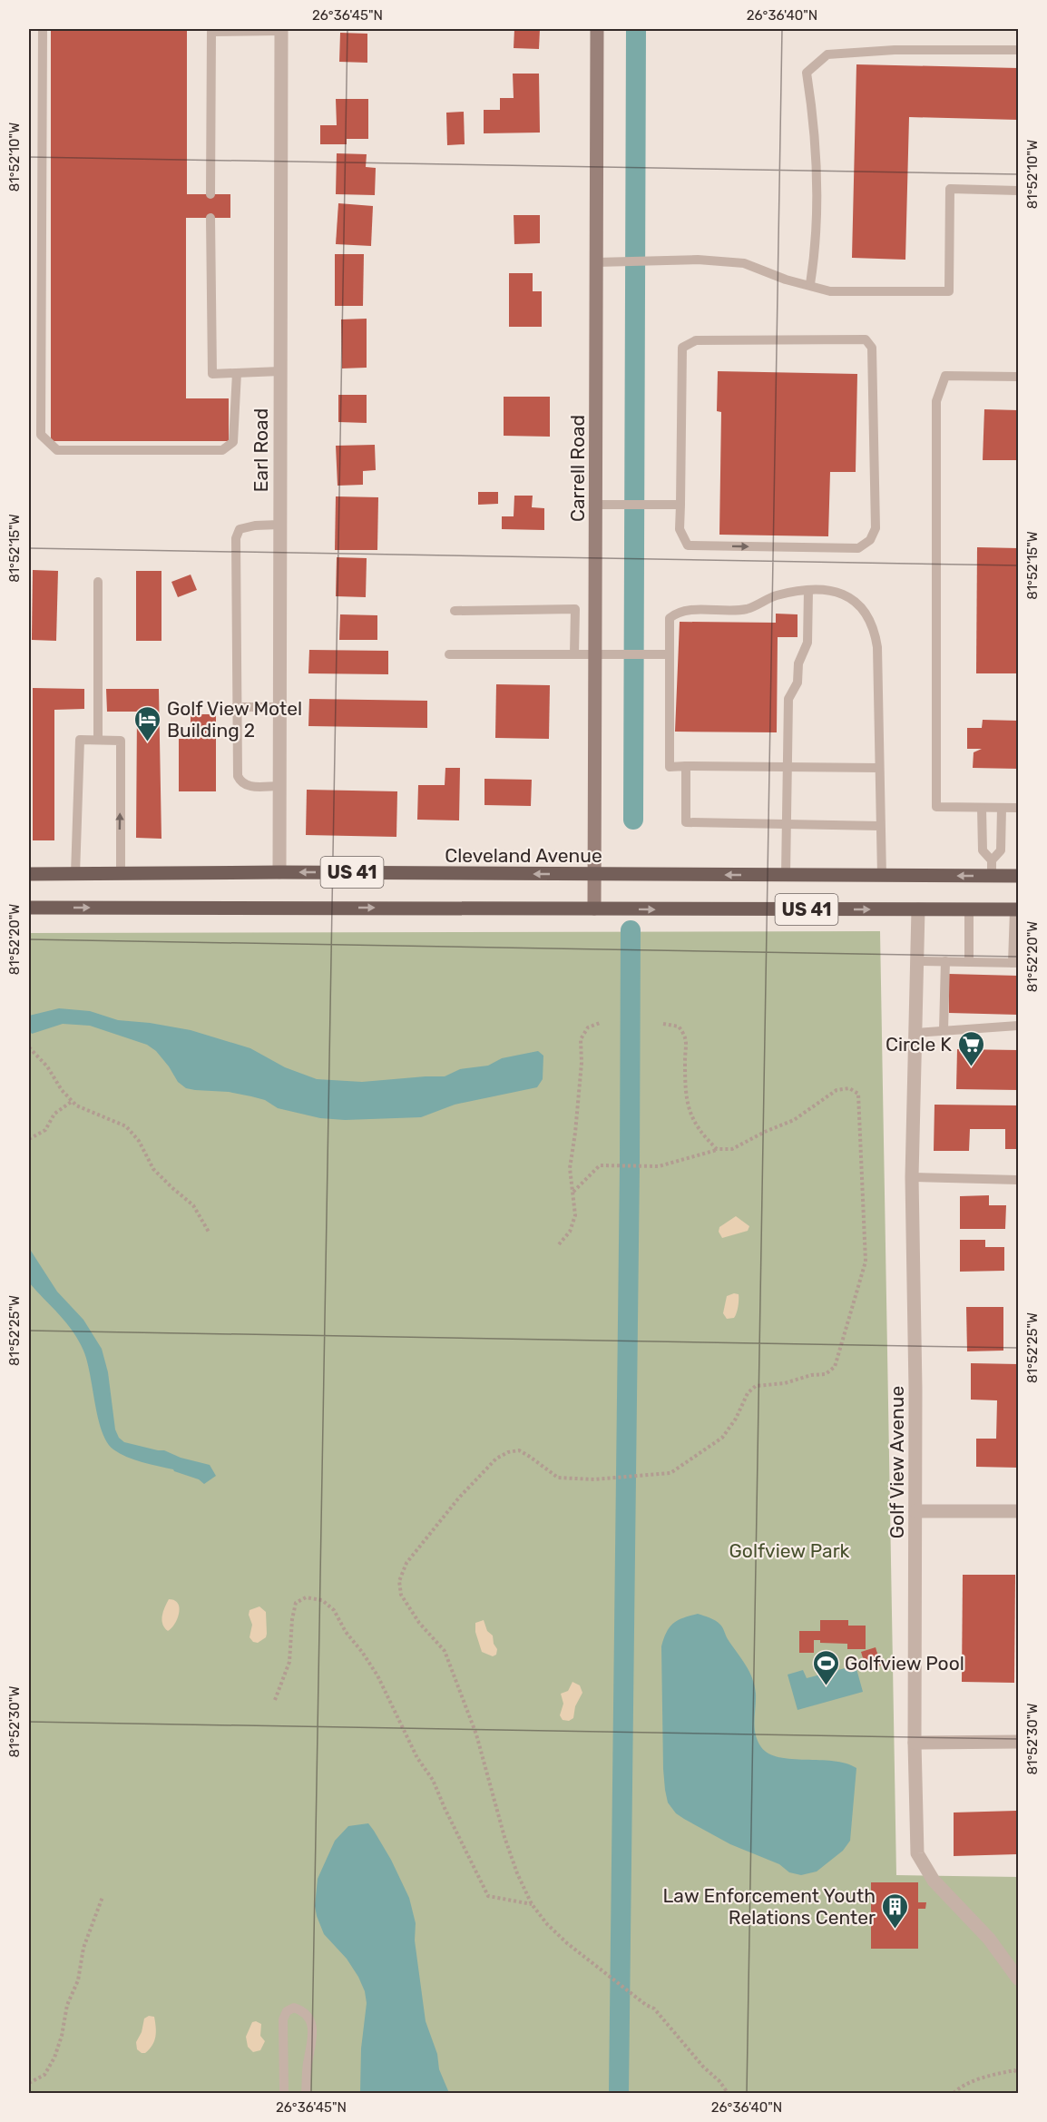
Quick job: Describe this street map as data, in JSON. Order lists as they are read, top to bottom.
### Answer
{
  "streets": {
    "main road": ["Cleveland Avenue", "US 41"],
    "street": ["Earl Road", "Carrell Road", "Golf View Avenue"]
  },
  "crossings": [
    ["Earl Road", "Cleveland Avenue"],
    ["Carrell Road", "Cleveland Avenue"],
    ["Carrell Road", "US 41"],
    ["US 41", "Golf View Avenue"]
  ],
  "parks": ["Golfview Park"],
  "places": {
    "hotel": ["Golf View Motel Building 2"],
    "supermarket": ["Circle K"],
    "sports": ["Golfview Pool"],
    "building": ["Law Enforcement Youth Relations Center"]
  },
  "coordinates": [
    "26°36'45\"N",
    "26°36'40\"N",
    "81°52'10\"W",
    "81°52'15\"W",
    "81°52'20\"W",
    "81°52'25\"W",
    "81°52'30\"W"
  ]
}
